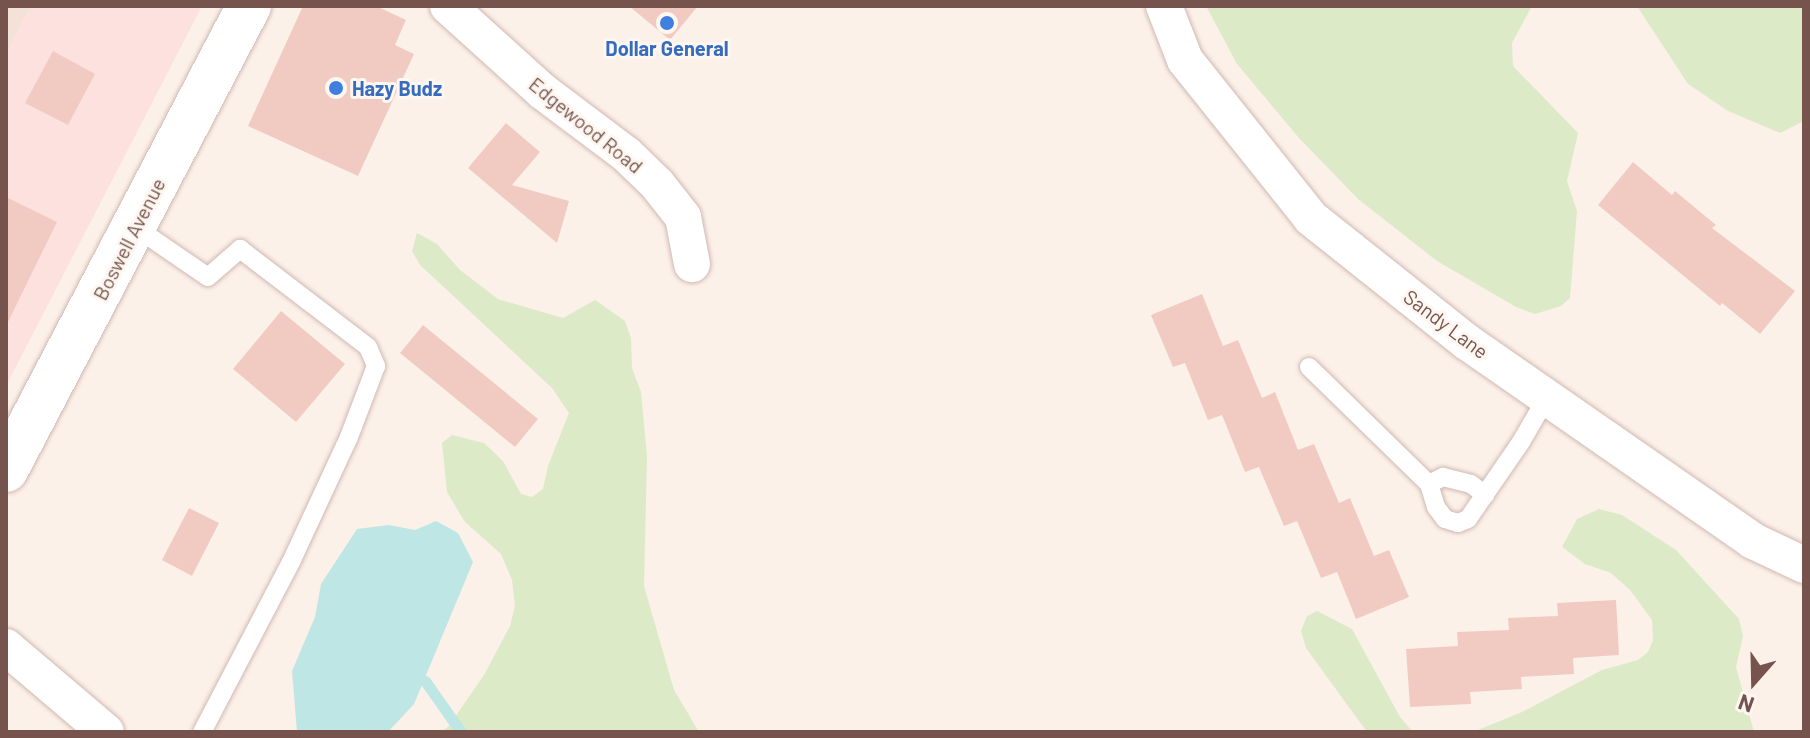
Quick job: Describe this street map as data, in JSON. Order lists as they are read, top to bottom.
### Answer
{
  "streets": {
    "main road": ["Boswell Avenue"],
    "street": ["Edgewood Road", "Sandy Lane"]
  },
  "places": ["Dollar General", "Hazy Budz"],
  "north": "bottom"
}
